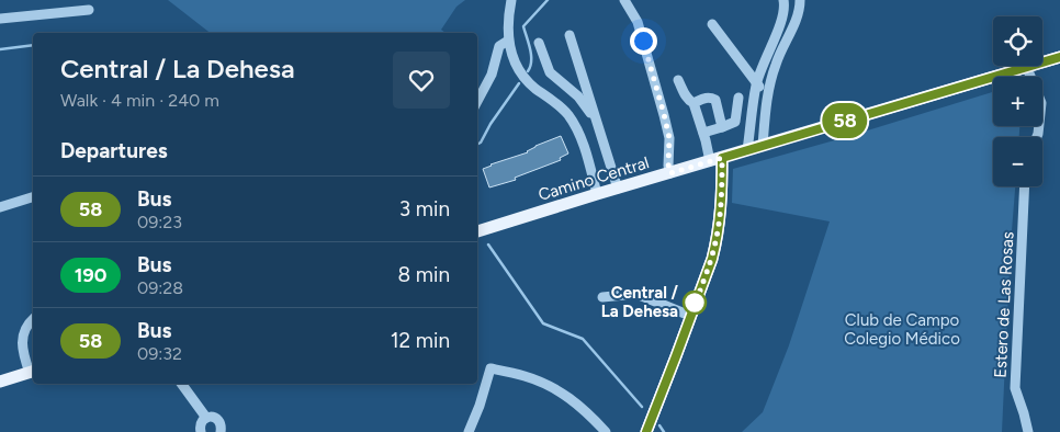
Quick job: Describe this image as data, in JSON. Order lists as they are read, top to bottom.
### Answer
{
  "streets": {
    "main road": ["Camino Central"],
    "street": ["Estero de Las Rosas"]
  },
  "parks": ["Club de Campo Colegio Médico"],
  "places": ["Central / La Dehesa"],
  "lines": ["bus line 58"],
  "page": {
    "on_map": "58",
    "map_buttons": ["+", "−"],
    "heading": [
      ["Central / La Dehesa", "Walk · 4 min · 240 m"],
      "Departures"
    ],
    "list": [
      {
        "mark": "58",
        "name": "Bus",
        "note": "09:23",
        "value": "3 min"
      },
      {
        "mark": "190",
        "name": "Bus",
        "note": "09:28",
        "value": "8 min"
      },
      {
        "mark": "58",
        "name": "Bus",
        "note": "09:32",
        "value": "12 min"
      }
    ]
  }
}
